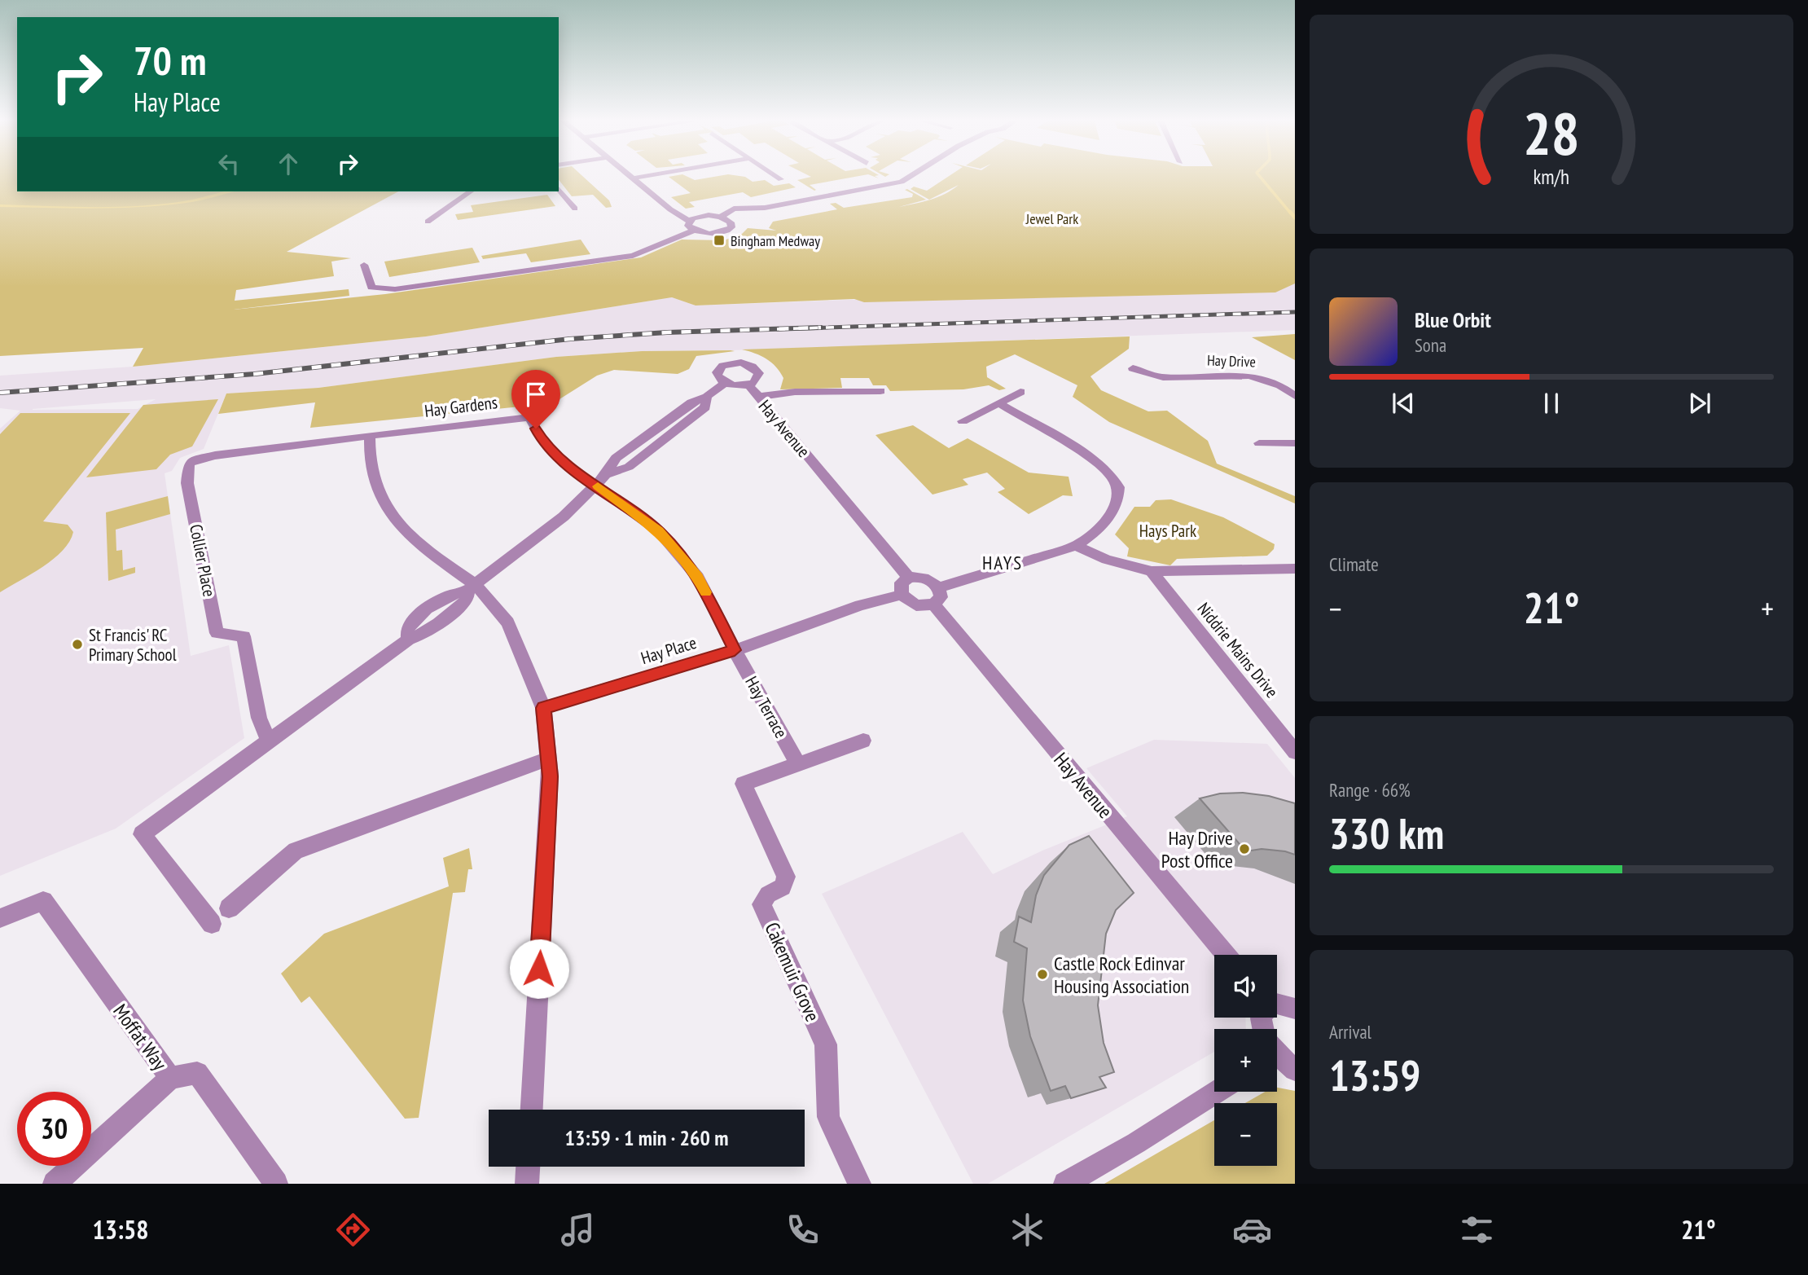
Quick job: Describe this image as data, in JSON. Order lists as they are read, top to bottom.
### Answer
{
  "streets": {
    "street": [
      "Hay Drive",
      "Hay Gardens",
      "Hay Avenue",
      "Collier Place",
      "Hay Place",
      "Niddrie Mains Drive",
      "Hay Terrace",
      "Cakemuir Grove",
      "Moffat Way"
    ]
  },
  "crossings": [
    ["Hay Gardens", "Collier Place"],
    ["Hay Gardens", "Hay Place"],
    ["Hay Gardens", "Hay Terrace"],
    ["Hay Place", "Hay Terrace"],
    ["Hay Terrace", "Cakemuir Grove"]
  ],
  "districts": ["HAYS"],
  "parks": ["Jewel Park", "Hays Park"],
  "places": {
    "transit": ["Bingham Medway"],
    "other": ["St Francis' RC Primary School", "Hay Drive Post Office", "Castle Rock Edinvar Housing Association"]
  },
  "page": {
    "turn": ["70 m", "Hay Place"],
    "song": ["Blue Orbit", "Sona"],
    "tile": [
      "Climate",
      ["Range · 66%", "330 km"],
      ["Arrival", "13:59"]
    ],
    "heat": ["−", "21°", "+"],
    "map_buttons": ["+", "−"],
    "limit": "30",
    "trip": "13:59 · 1 min · 260 m",
    "tabs": ["13:58", "21°"],
    "gauge": ["28", "km/h"]
  }
}
